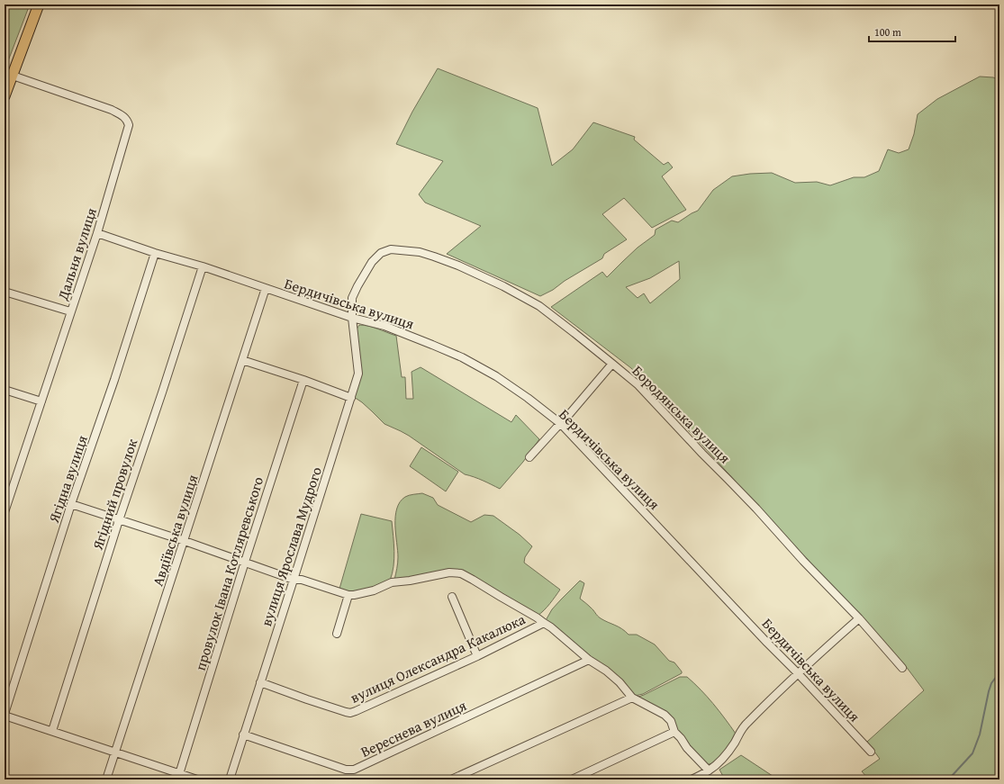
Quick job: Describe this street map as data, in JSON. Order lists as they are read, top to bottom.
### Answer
{
  "streets": {
    "street": [
      "Дальня вулиця",
      "Бердичівська вулиця",
      "Бородянська вулиця",
      "Ягідна вулиця",
      "Ягідний провулок",
      "Авдіївська вулиця",
      "вулиця Ярослава Мудрого",
      "провулок Івана Котляревського",
      "вулиця Олександра Какалюка",
      "Вереснева вулиця"
    ]
  },
  "crossings": [
    ["Дальня вулиця", "Бердичівська вулиця"],
    ["Бердичівська вулиця", "Бородянська вулиця"],
    ["Бердичівська вулиця", "Ягідна вулиця"],
    ["Бердичівська вулиця", "Ягідний провулок"],
    ["Бердичівська вулиця", "Авдіївська вулиця"],
    ["Бердичівська вулиця", "вулиця Ярослава Мудрого"],
    ["Бородянська вулиця", "вулиця Ярослава Мудрого"],
    ["вулиця Ярослава Мудрого", "вулиця Олександра Какалюка"],
    ["вулиця Ярослава Мудрого", "Вереснева вулиця"]
  ],
  "scale_bar": "100 m"
}
